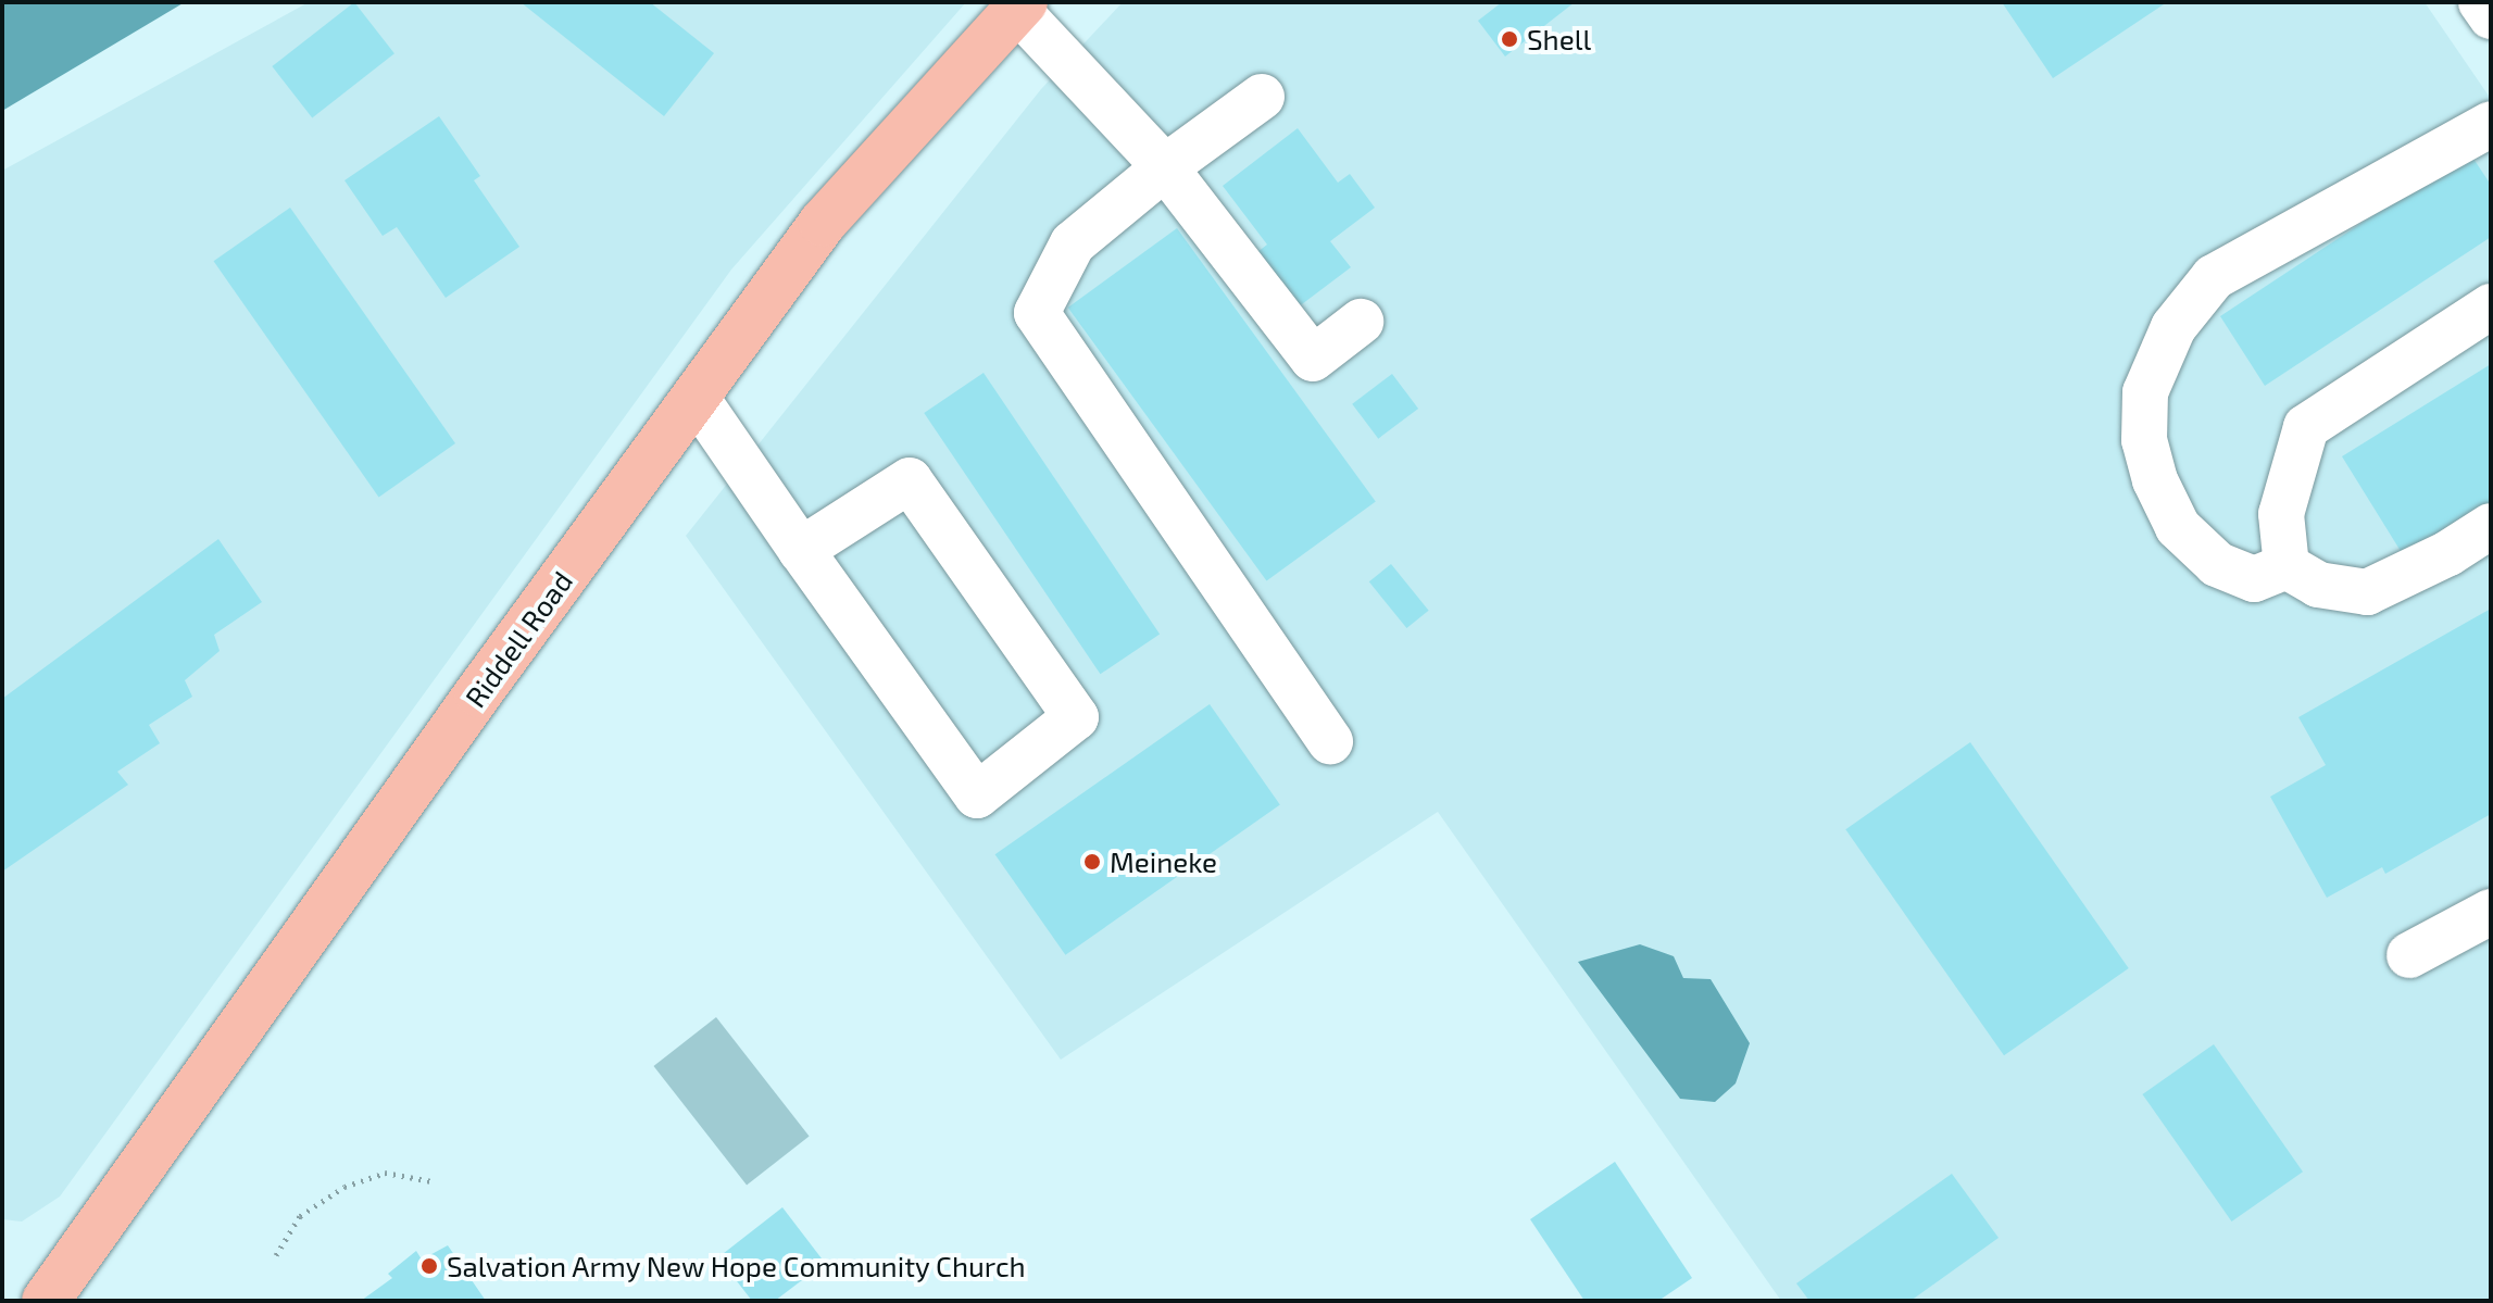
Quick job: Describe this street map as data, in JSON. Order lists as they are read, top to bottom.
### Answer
{
  "streets": {
    "main road": ["Riddell Road"]
  },
  "places": ["Shell", "Meineke", "Salvation Army New Hope Community Church"]
}
